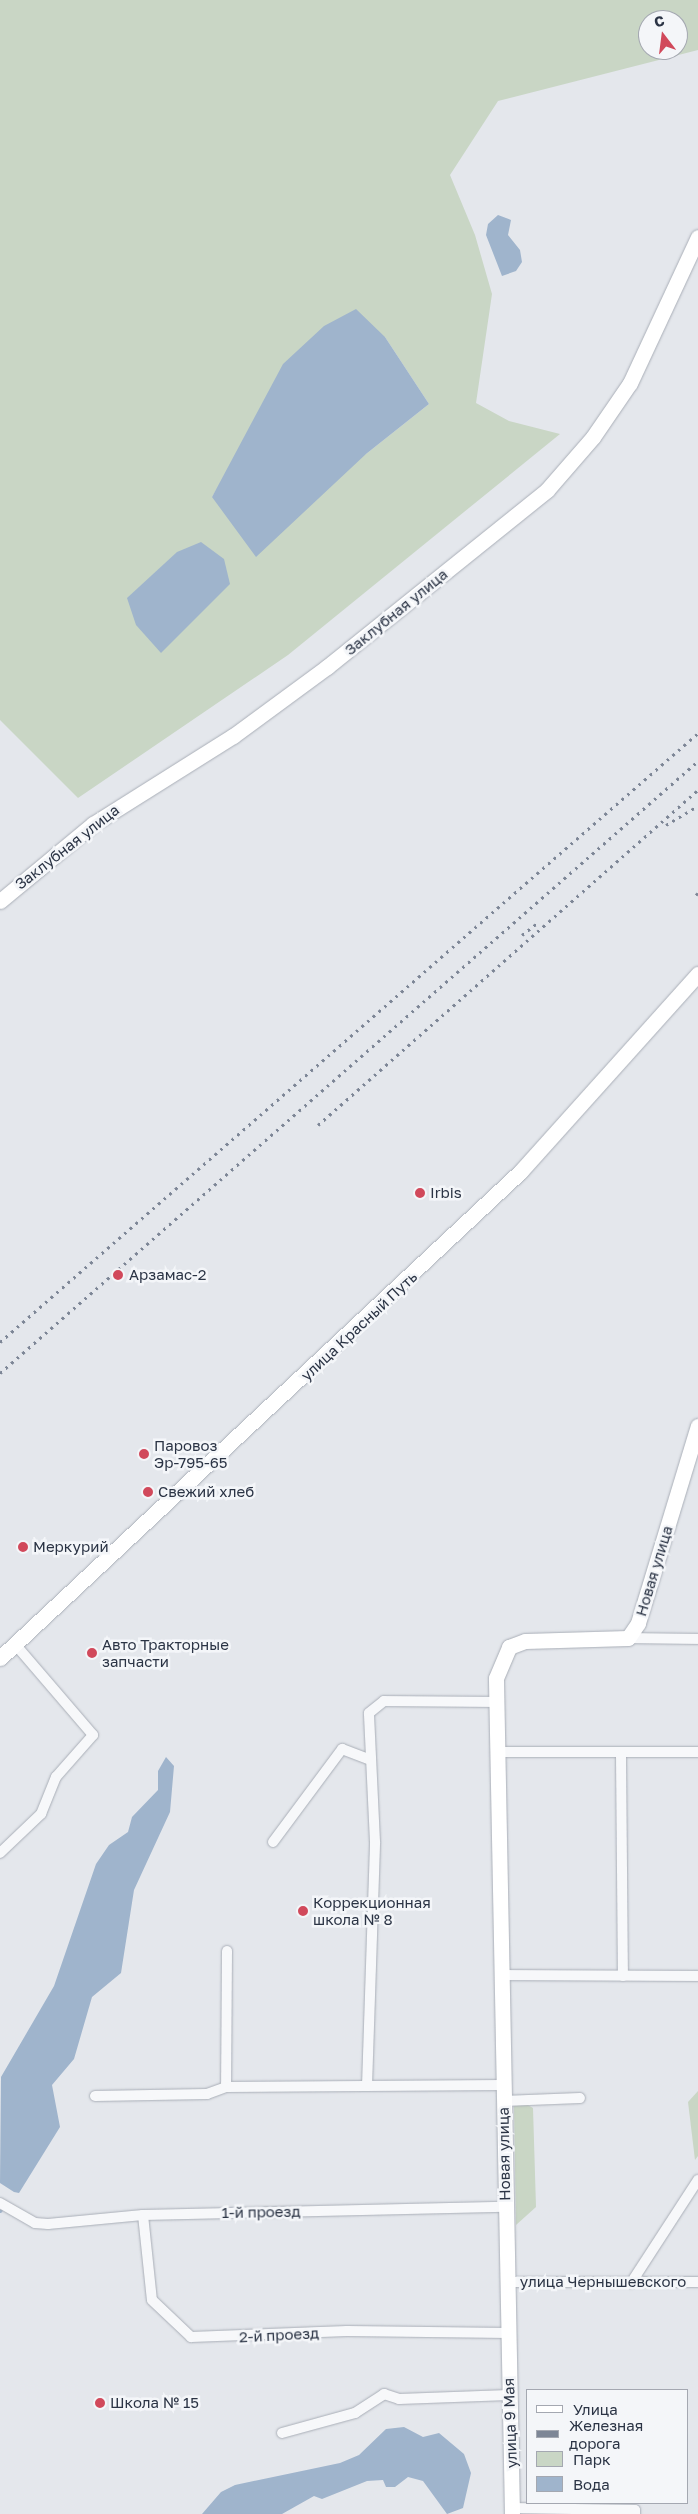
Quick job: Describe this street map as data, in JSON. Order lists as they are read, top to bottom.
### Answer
{
  "streets": {
    "main road": [
      "Заклубная улица",
      "улица Красный Путь",
      "Новая улица",
      "улица 9 Мая"
    ],
    "street": ["1-й проезд", "улица Чернышевского", "2-й проезд"]
  },
  "crossings": [
    ["Новая улица", "1-й проезд"],
    ["Новая улица", "улица Чернышевского"],
    ["Новая улица", "2-й проезд"],
    ["Новая улица", "улица 9 Мая"],
    ["1-й проезд", "2-й проезд"],
    ["2-й проезд", "улица 9 Мая"]
  ],
  "places": [
    "Irbis",
    "Арзамас-2",
    "Паровоз Эр-795-65",
    "Свежий хлеб",
    "Меркурий",
    "Авто Тракторные запчасти",
    "Коррекционная школа № 8",
    "Школа № 15"
  ],
  "legend": [
    "Улица",
    "Железная дорога",
    "Парк",
    "Вода"
  ],
  "north": "top"
}
